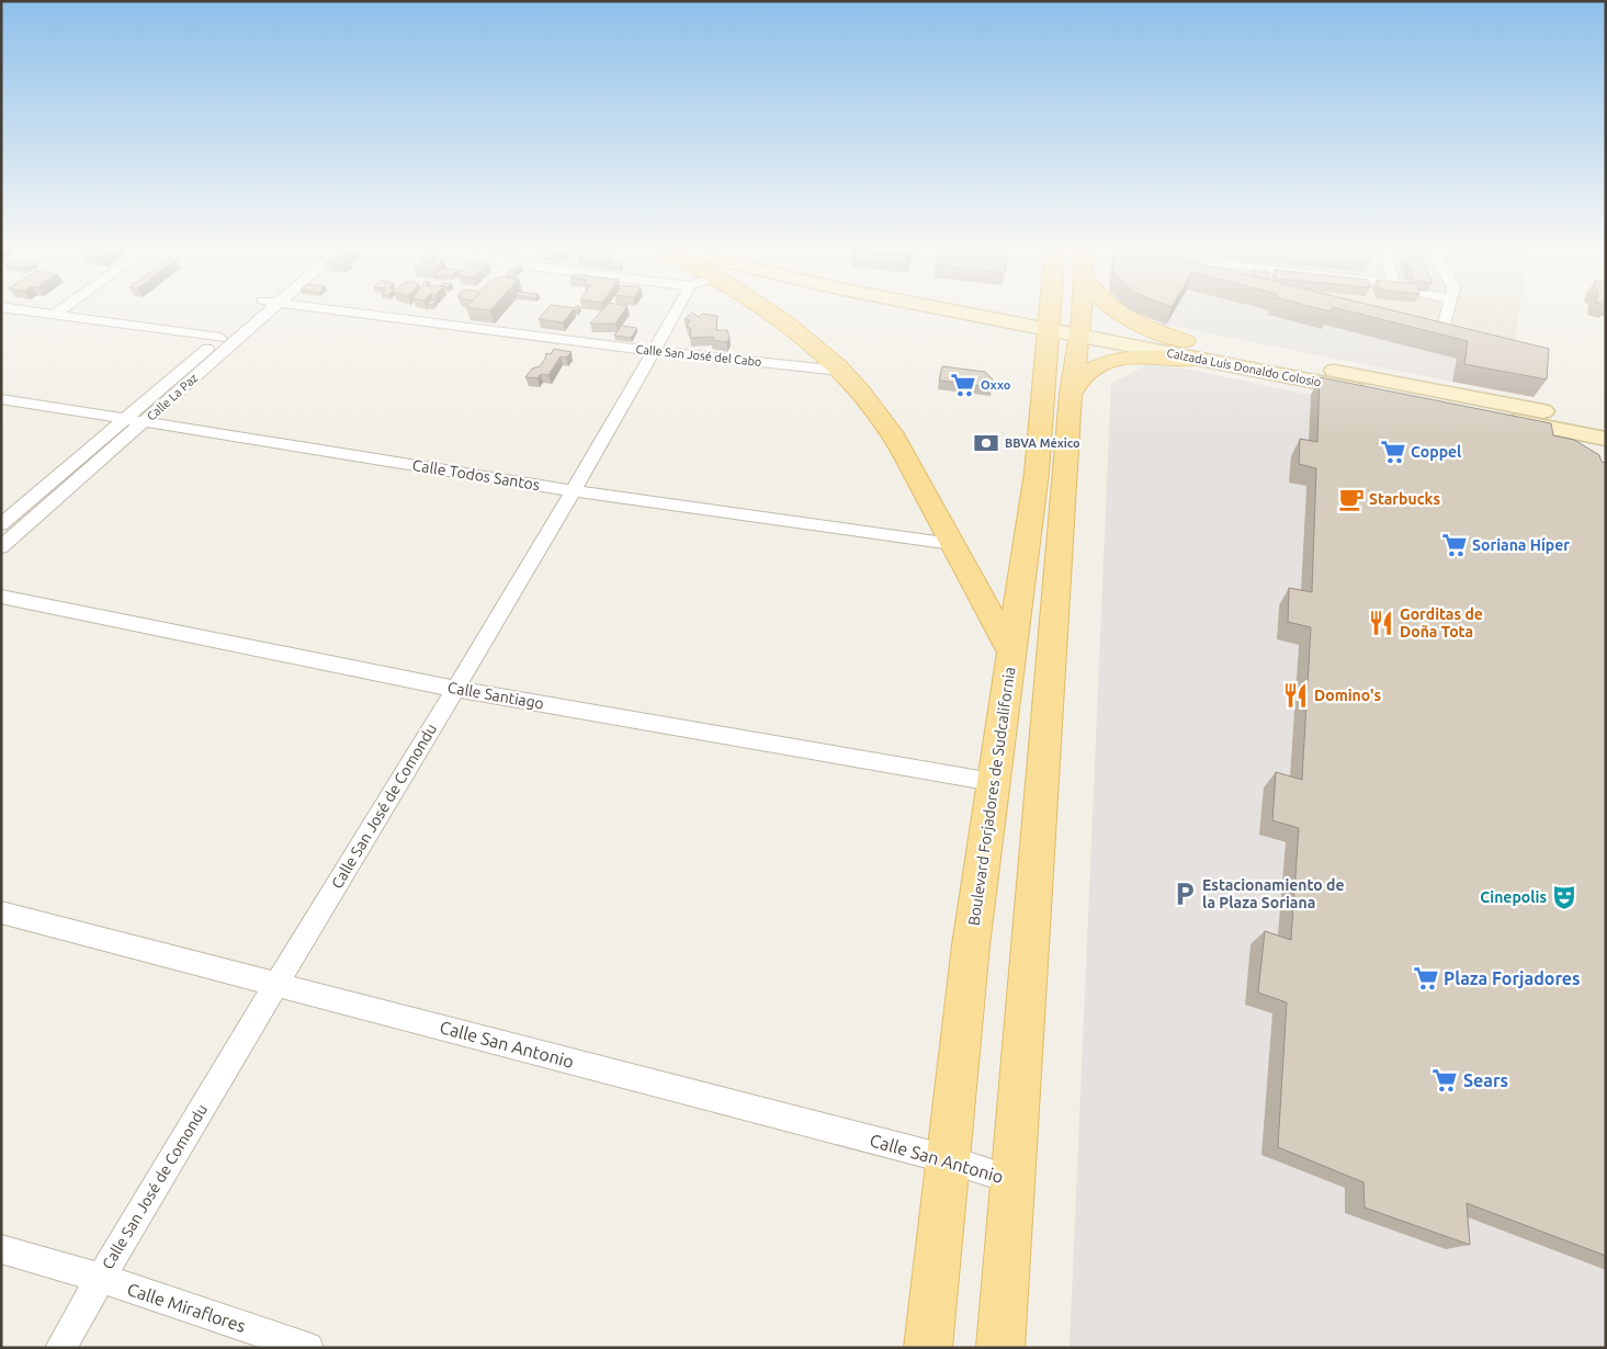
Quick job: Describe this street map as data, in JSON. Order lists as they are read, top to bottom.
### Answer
{
  "streets": {
    "main road": ["Calzada Luis Donaldo Colosio", "Boulevard Forjadores de Sudcalifornia"],
    "street": [
      "Calle San José del Cabo",
      "Calle La Paz",
      "Calle Todos Santos",
      "Calle Santiago",
      "Calle San José de Comondu",
      "Calle San Antonio",
      "Calle Miraflores"
    ]
  },
  "crossings": [
    ["Calle San José del Cabo", "Calle San José de Comondu"],
    ["Calzada Luis Donaldo Colosio", "Boulevard Forjadores de Sudcalifornia"],
    ["Calle La Paz", "Calle Todos Santos"],
    ["Calle Todos Santos", "Calle San José de Comondu"],
    ["Calle Santiago", "Boulevard Forjadores de Sudcalifornia"],
    ["Calle Santiago", "Calle San José de Comondu"],
    ["Boulevard Forjadores de Sudcalifornia", "Calle San Antonio"],
    ["Calle San José de Comondu", "Calle San Antonio"],
    ["Calle San José de Comondu", "Calle Miraflores"]
  ],
  "places": {
    "supermarket": [
      "Oxxo",
      "Coppel",
      "Soriana Híper",
      "Plaza Forjadores",
      "Sears"
    ],
    "bank": ["BBVA México"],
    "cafe": ["Starbucks"],
    "restaurant": ["Gorditas de Doña Tota", "Domino's"],
    "parking": ["Estacionamiento de la Plaza Soriana"],
    "theatre": ["Cinepolis"]
  }
}
